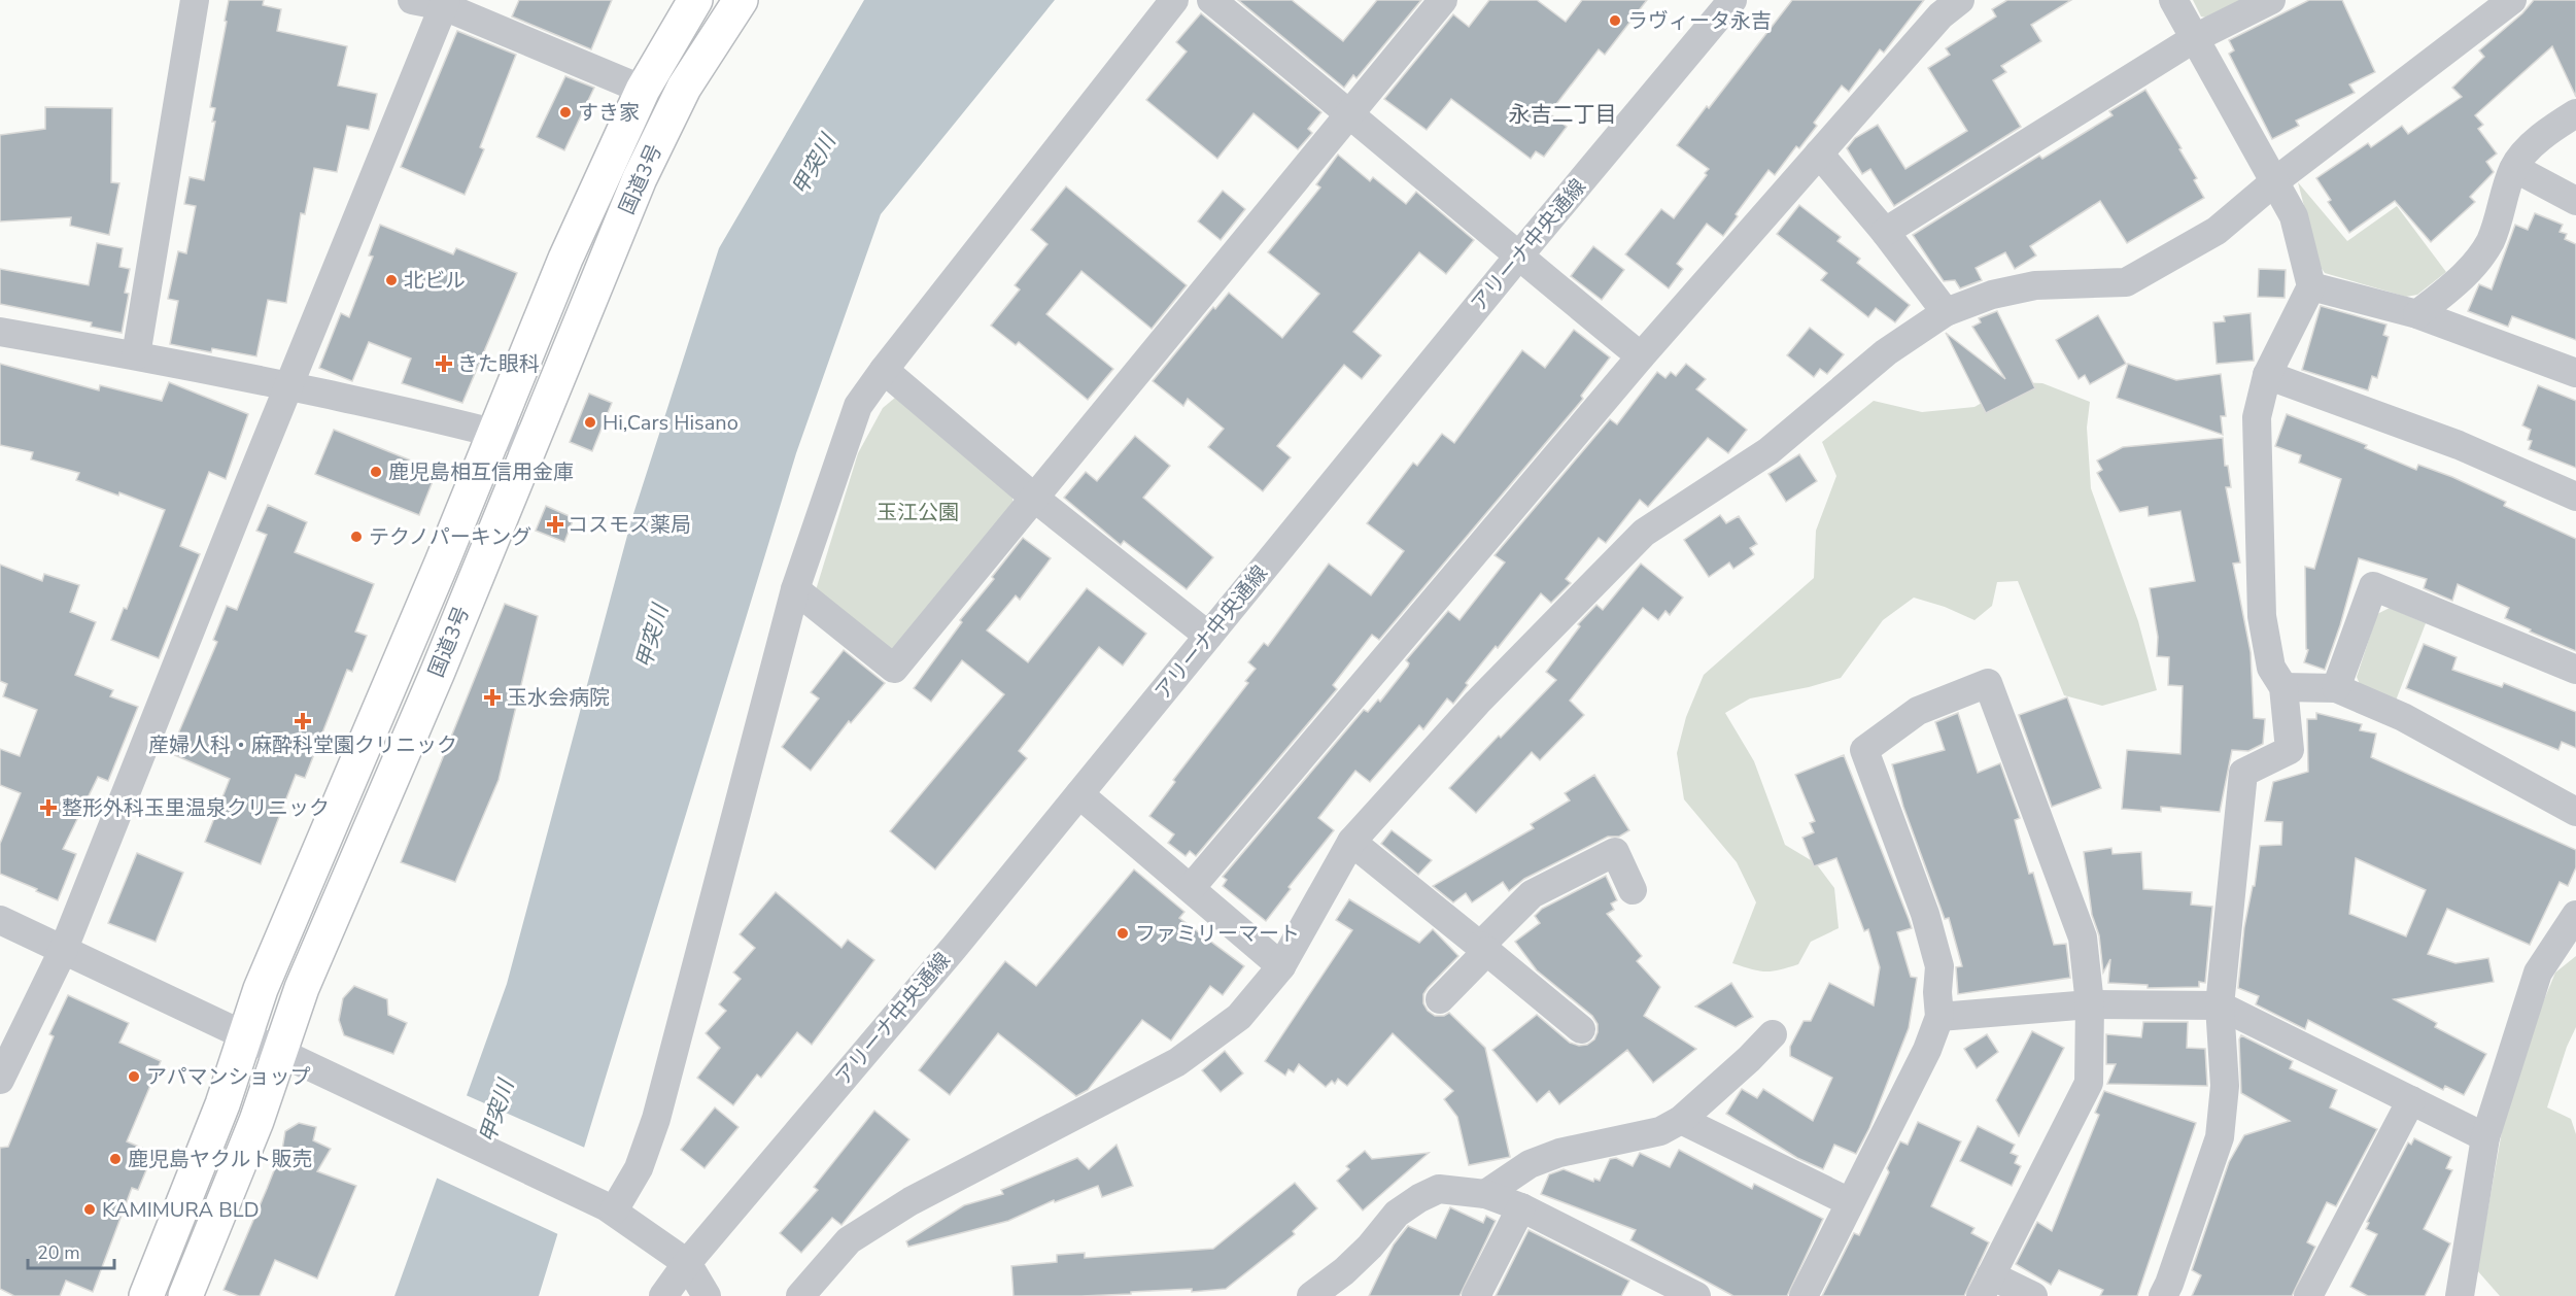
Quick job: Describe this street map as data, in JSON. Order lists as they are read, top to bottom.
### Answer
{
  "streets": {
    "highway": ["国道3号"],
    "street": ["アリーナ中央通線"]
  },
  "districts": ["永吉二丁目"],
  "water": ["甲突川"],
  "parks": ["玉江公園"],
  "places": {
    "other": [
      "ラヴィータ永吉",
      "すき家",
      "北ビル",
      "Hi,Cars Hisano",
      "鹿児島相互信用金庫",
      "テクノパーキング",
      "ファミリーマート",
      "アパマンショップ",
      "鹿児島ヤクルト販売",
      "KAMIMURA BLD"
    ],
    "health": [
      "きた眼科",
      "コスモス薬局",
      "玉水会病院",
      "産婦人科・麻酔科堂園クリニック",
      "整形外科玉里温泉クリニック"
    ]
  },
  "scale_bar": "20 m"
}
